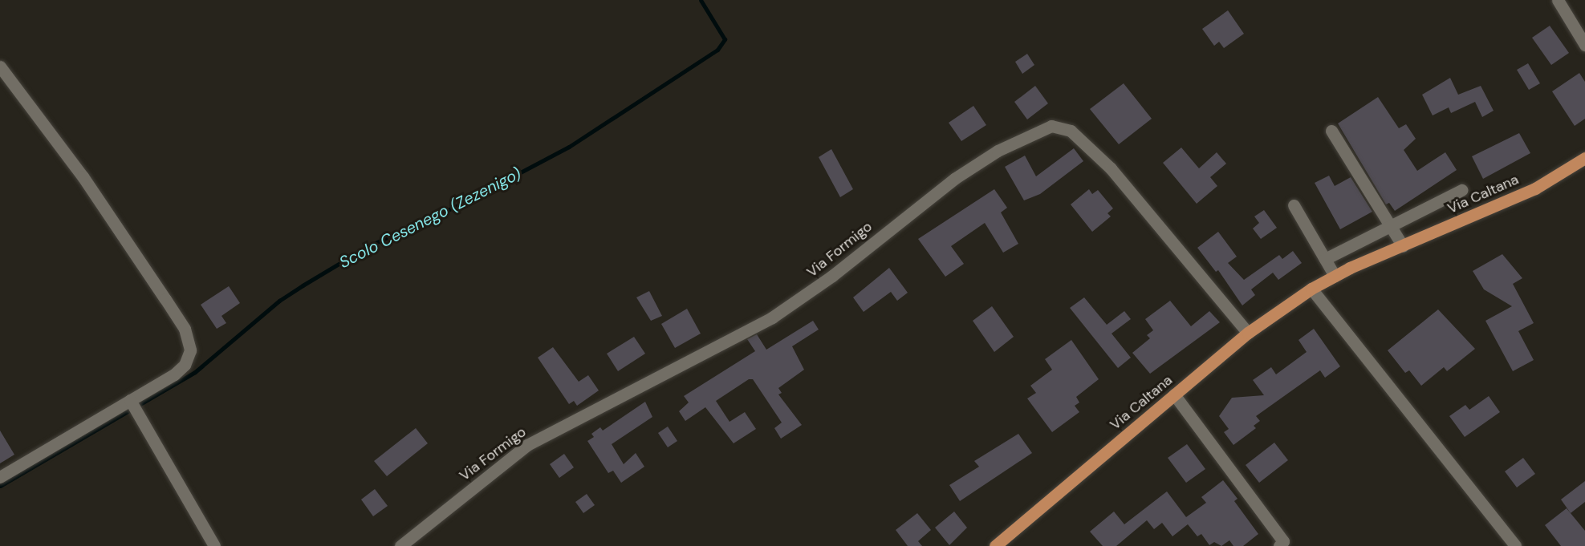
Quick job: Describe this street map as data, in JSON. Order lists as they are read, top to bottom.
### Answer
{
  "streets": {
    "main road": ["Via Caltana"],
    "street": ["Via Formigo"]
  },
  "crossings": [
    ["Via Caltana", "Via Formigo"]
  ],
  "water": ["Scolo Cesenego (Zezenigo)"]
}
